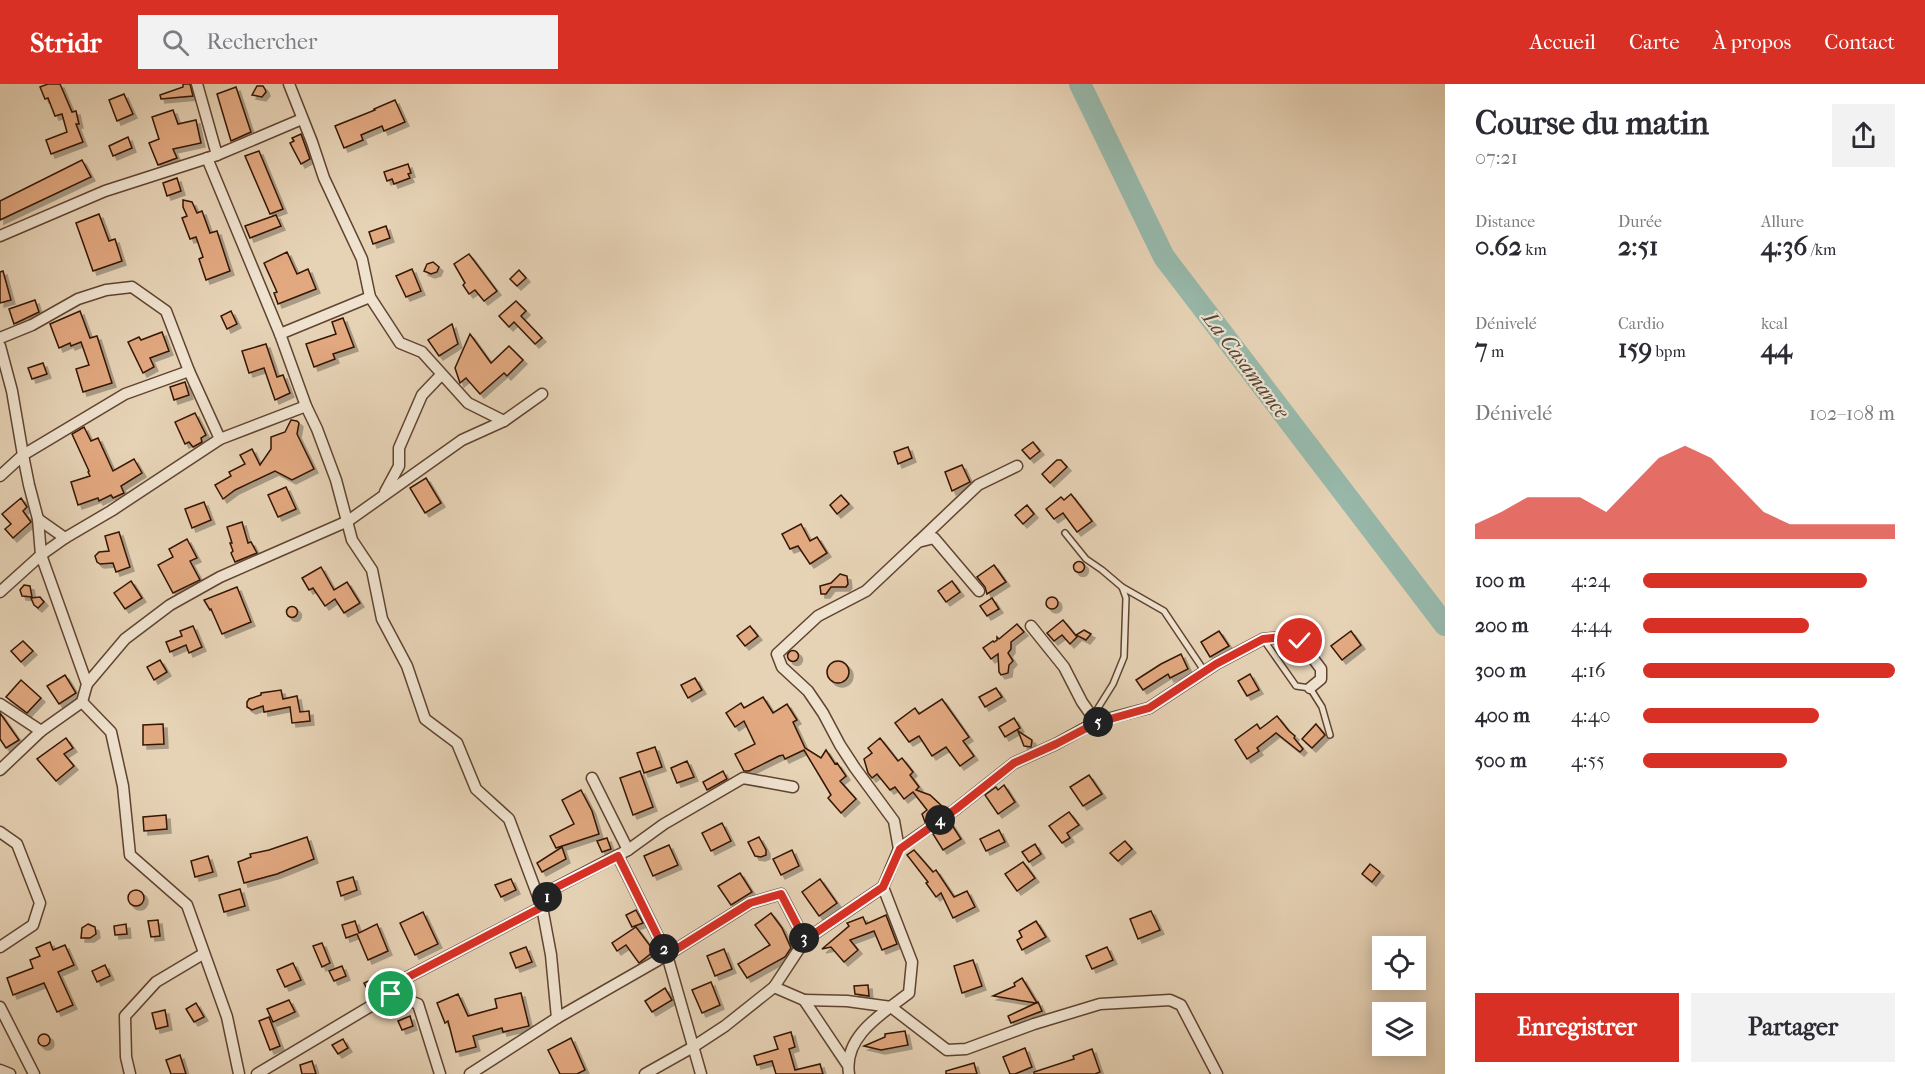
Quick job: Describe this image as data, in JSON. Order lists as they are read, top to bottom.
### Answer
{
  "water": ["La Casamance"],
  "page": {
    "header": "Stridr",
    "search": "Rechercher",
    "nav": [
      "Accueil",
      "Carte",
      "À propos",
      "Contact"
    ],
    "heading": ["Course du matin", "07:21"],
    "stats": [
      ["Distance", "0.62 km"],
      ["Durée", "2:51"],
      ["Allure", "4:36 /km"],
      ["Dénivelé", "7 m"],
      ["Cardio", "159 bpm"],
      ["kcal", "44"]
    ],
    "chart": ["Dénivelé", "102–108 m"],
    "list": [
      {
        "name": "100 m",
        "note": "4:24"
      },
      {
        "name": "200 m",
        "note": "4:44"
      },
      {
        "name": "300 m",
        "note": "4:16"
      },
      {
        "name": "400 m",
        "note": "4:40"
      },
      {
        "name": "500 m",
        "note": "4:55"
      }
    ],
    "pins": [
      "5",
      "4",
      "1",
      "3",
      "2"
    ],
    "buttons": ["Enregistrer", "Partager"]
  }
}
